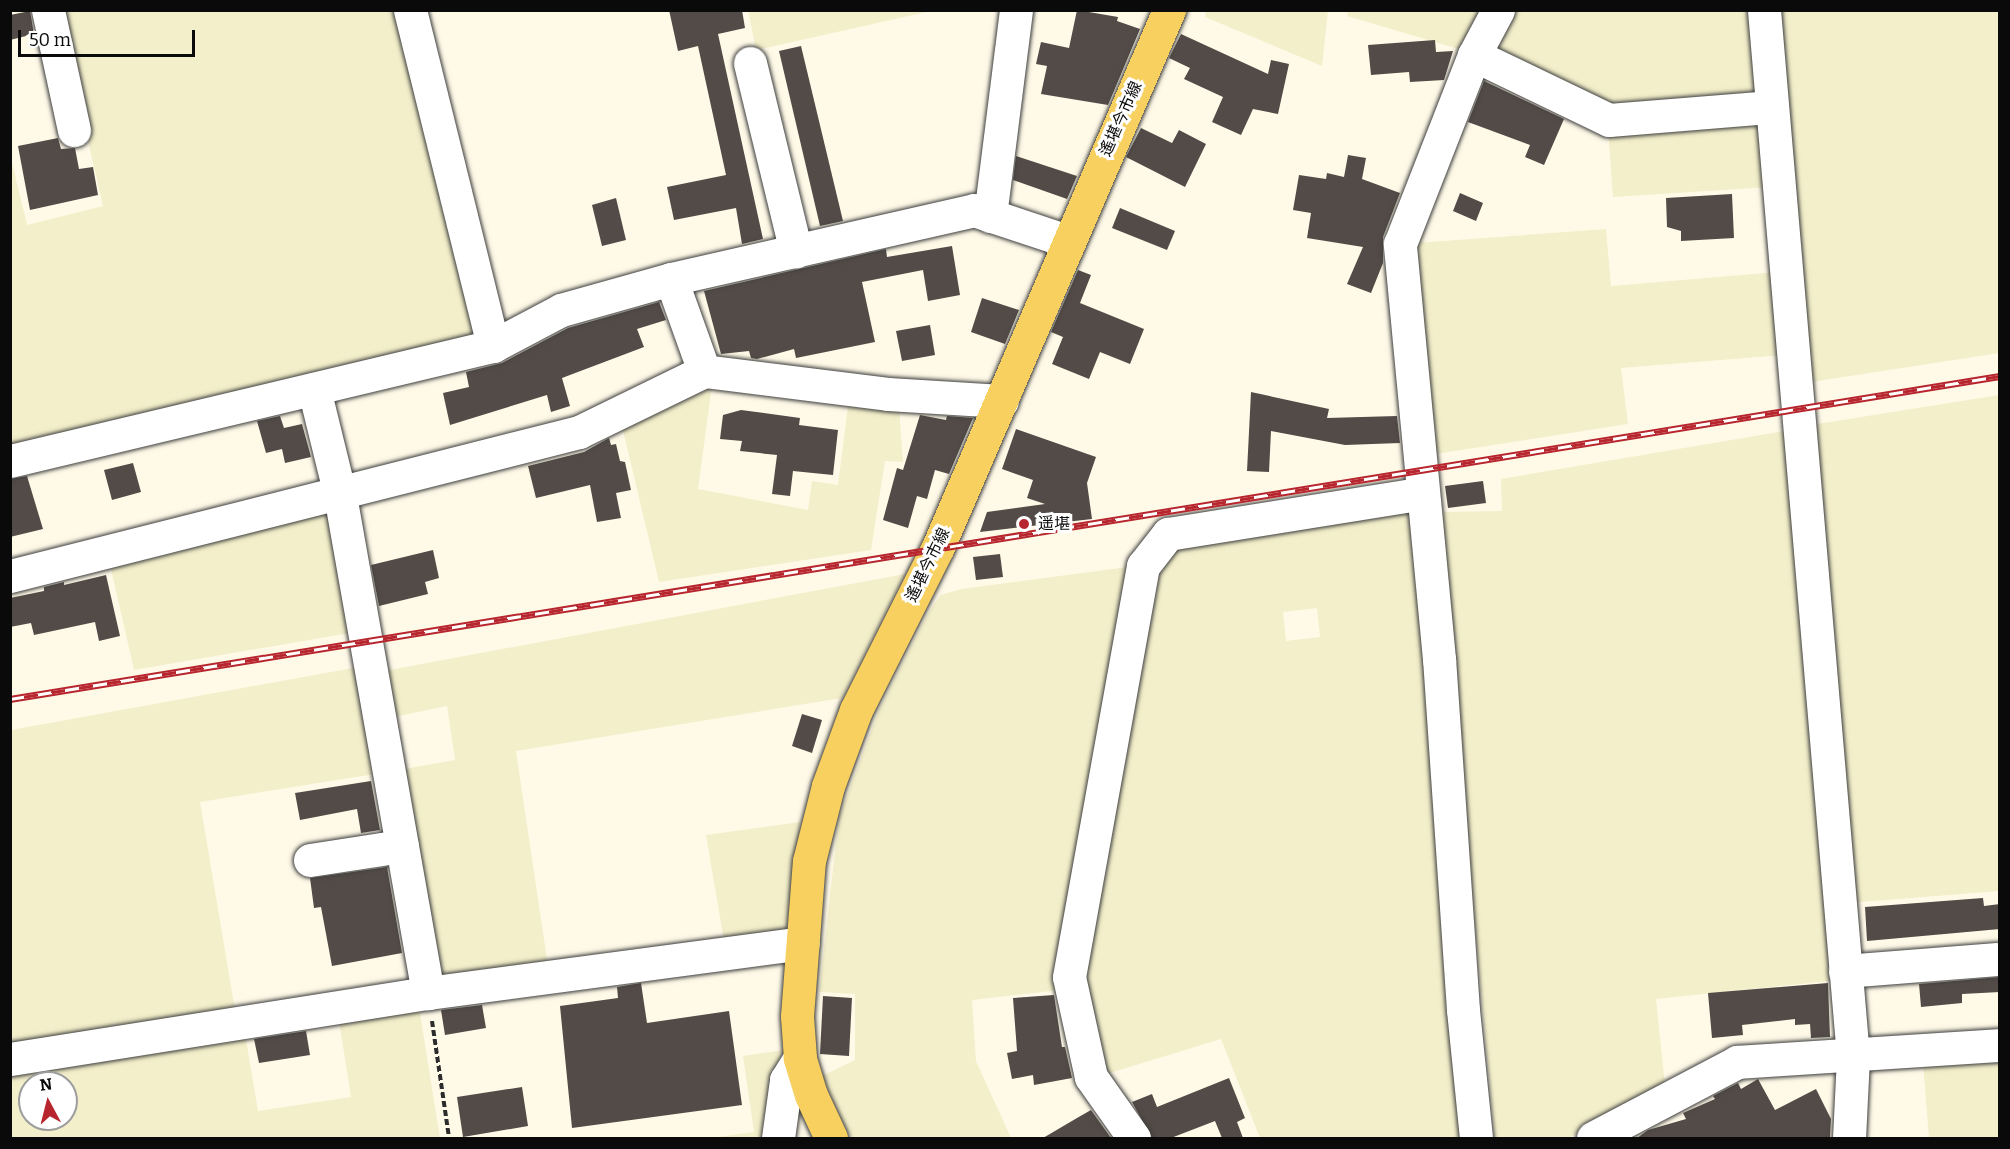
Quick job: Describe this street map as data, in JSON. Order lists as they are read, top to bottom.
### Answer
{
  "streets": {
    "main road": ["遙堪今市線"]
  },
  "places": ["遥堪"],
  "scale_bar": "50 m",
  "north": "top"
}
